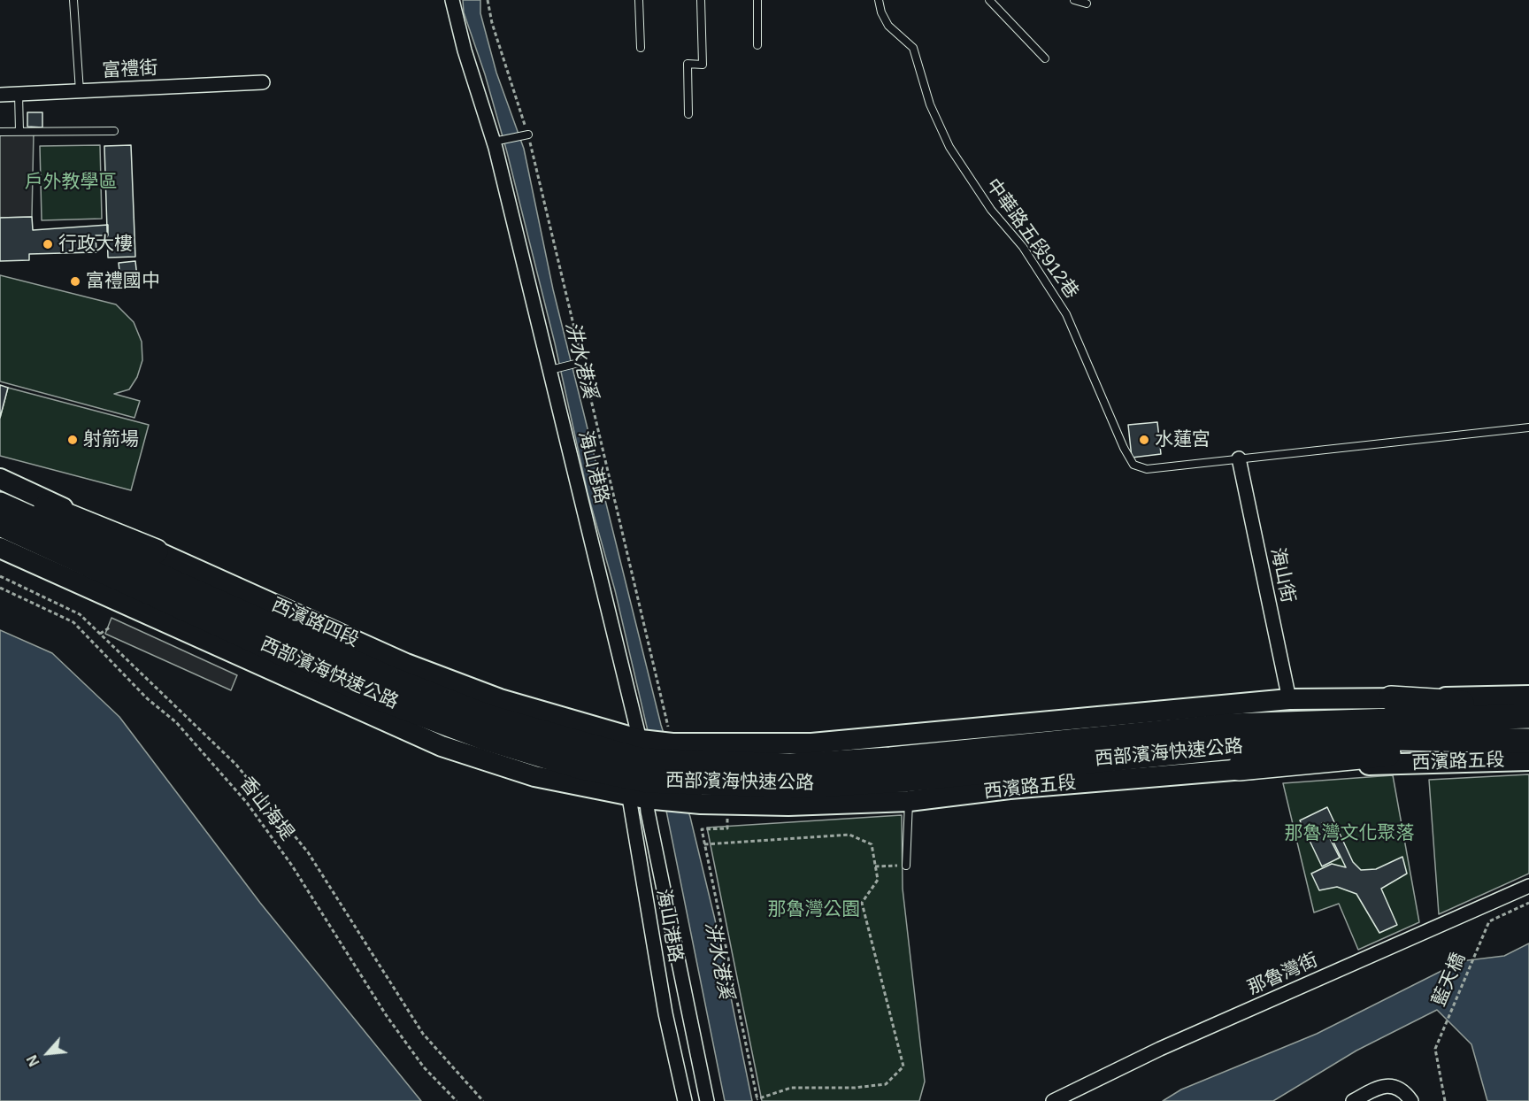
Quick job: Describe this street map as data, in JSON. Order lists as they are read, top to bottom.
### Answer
{
  "streets": {
    "highway": ["西部濱海快速公路"],
    "main road": ["西濱路四段", "西濱路五段"],
    "street": [
      "富禮街",
      "海山港路",
      "海山街",
      "那魯灣街"
    ],
    "lane": ["中華路五段912巷"],
    "path": ["香山海堤", "藍天橋"]
  },
  "crossings": [
    ["中華路五段912巷", "海山街"],
    ["海山港路", "西濱路四段"],
    ["海山港路", "西部濱海快速公路"],
    ["海山港路", "西濱路五段"],
    ["西濱路四段", "西部濱海快速公路"],
    ["西濱路四段", "西濱路五段"],
    ["西部濱海快速公路", "西濱路五段"]
  ],
  "water": ["汫水港溪"],
  "parks": ["戶外教學區", "那魯灣文化聚落", "那魯灣公園"],
  "places": [
    "行政大樓",
    "富禮國中",
    "射箭場",
    "水蓮宮"
  ],
  "north": "bottom left"
}
